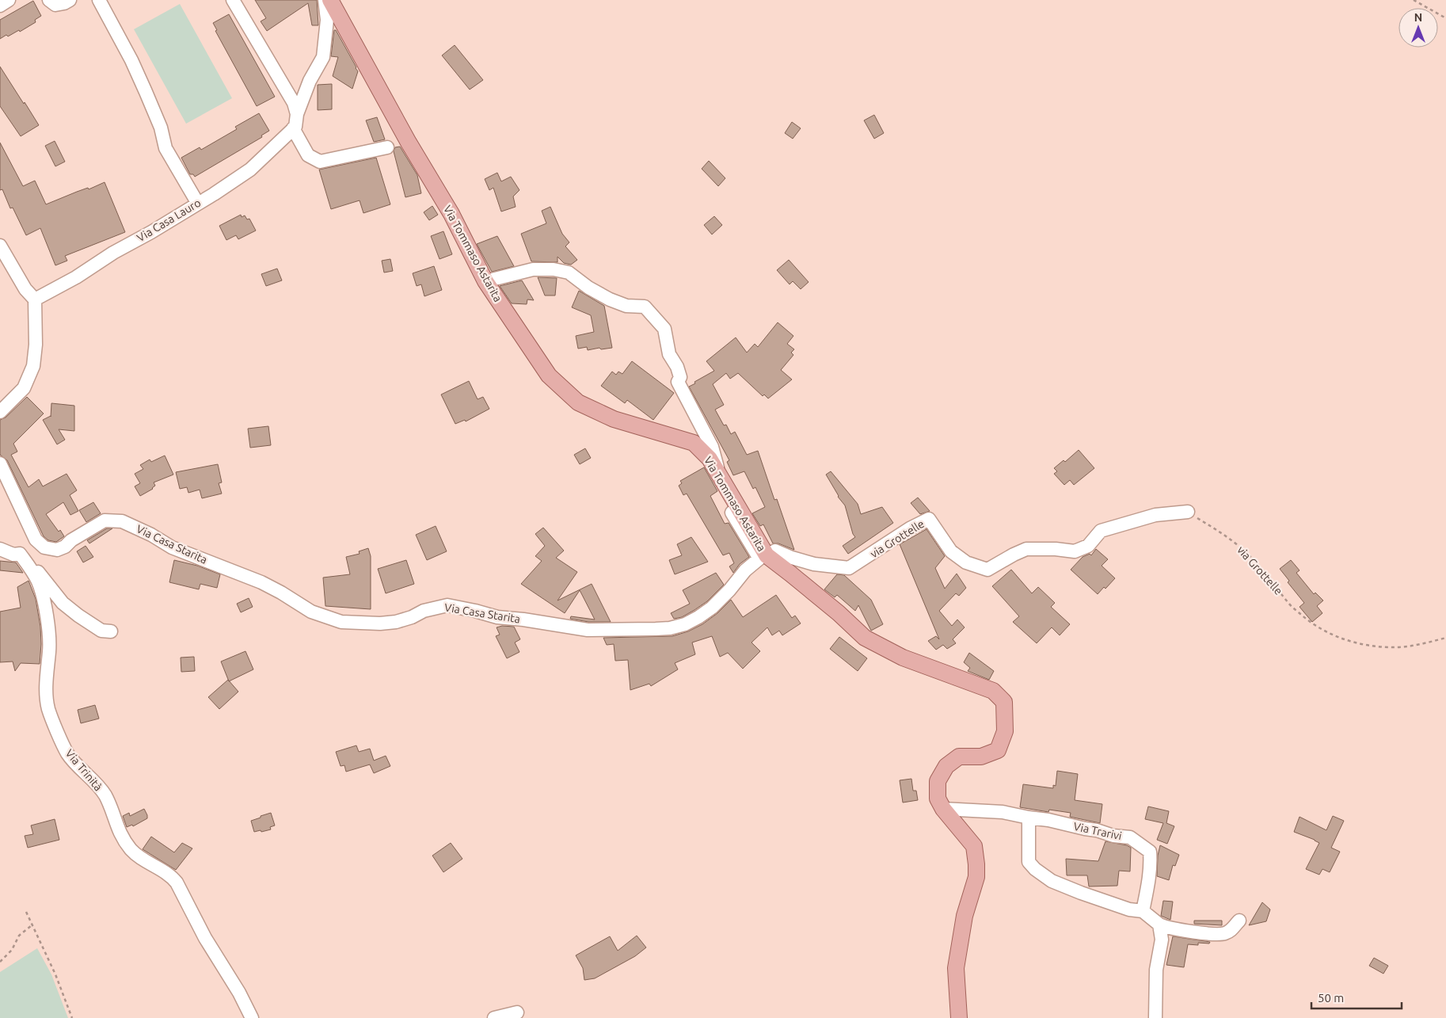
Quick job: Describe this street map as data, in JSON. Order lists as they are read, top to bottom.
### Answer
{
  "streets": {
    "main road": ["Via Tommaso Astarita"],
    "street": [
      "Via Casa Lauro",
      "via Grottelle",
      "Via Casa Starita",
      "Via Trinità",
      "Via Trarivi"
    ]
  },
  "crossings": [
    ["Via Tommaso Astarita", "via Grottelle"],
    ["Via Tommaso Astarita", "Via Casa Starita"],
    ["Via Tommaso Astarita", "Via Trarivi"]
  ],
  "scale_bar": "50 m",
  "north": "top"
}
